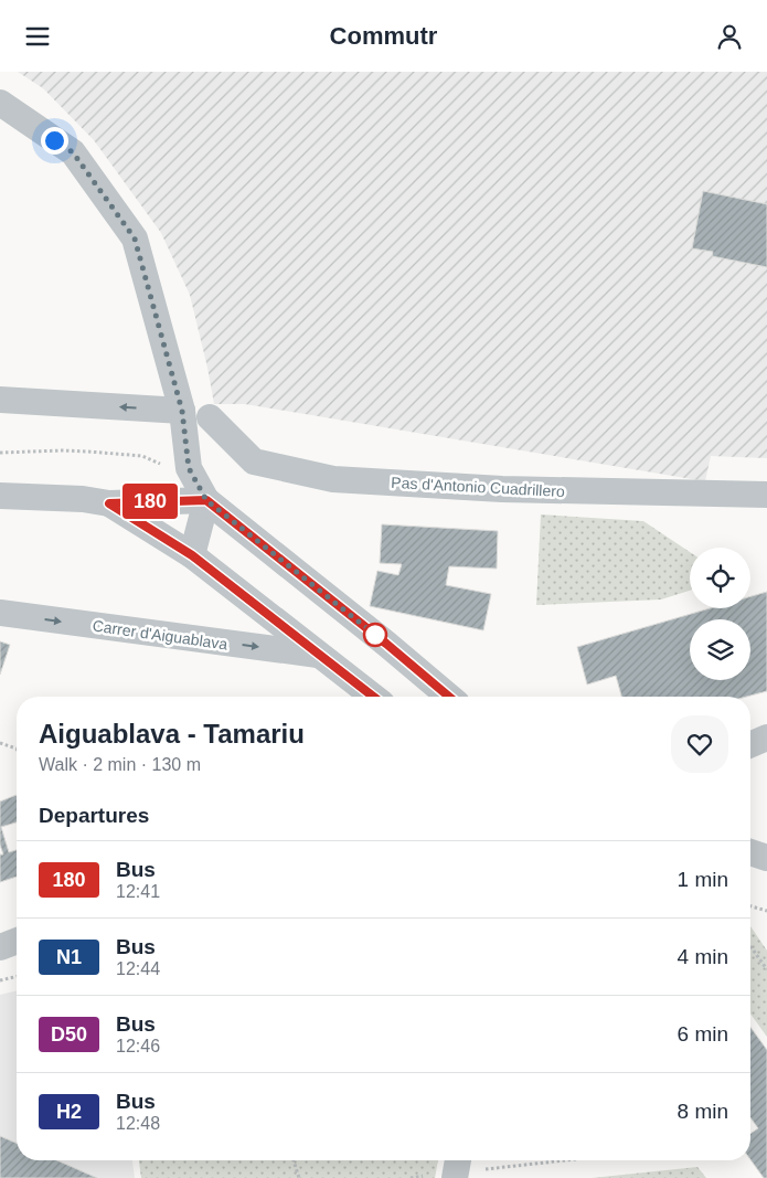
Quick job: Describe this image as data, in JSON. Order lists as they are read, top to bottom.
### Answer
{
  "streets": {
    "street": ["Pas d'Antonio Cuadrillero", "Carrer d'Aiguablava"]
  },
  "lines": ["bus line 180"],
  "page": {
    "header": "Commutr",
    "on_map": "180",
    "heading": [
      ["Aiguablava - Tamariu", "Walk · 2 min · 130 m"],
      "Departures"
    ],
    "list": [
      {
        "mark": "180",
        "name": "Bus",
        "note": "12:41",
        "value": "1 min"
      },
      {
        "mark": "N1",
        "name": "Bus",
        "note": "12:44",
        "value": "4 min"
      },
      {
        "mark": "D50",
        "name": "Bus",
        "note": "12:46",
        "value": "6 min"
      },
      {
        "mark": "H2",
        "name": "Bus",
        "note": "12:48",
        "value": "8 min"
      }
    ]
  }
}
